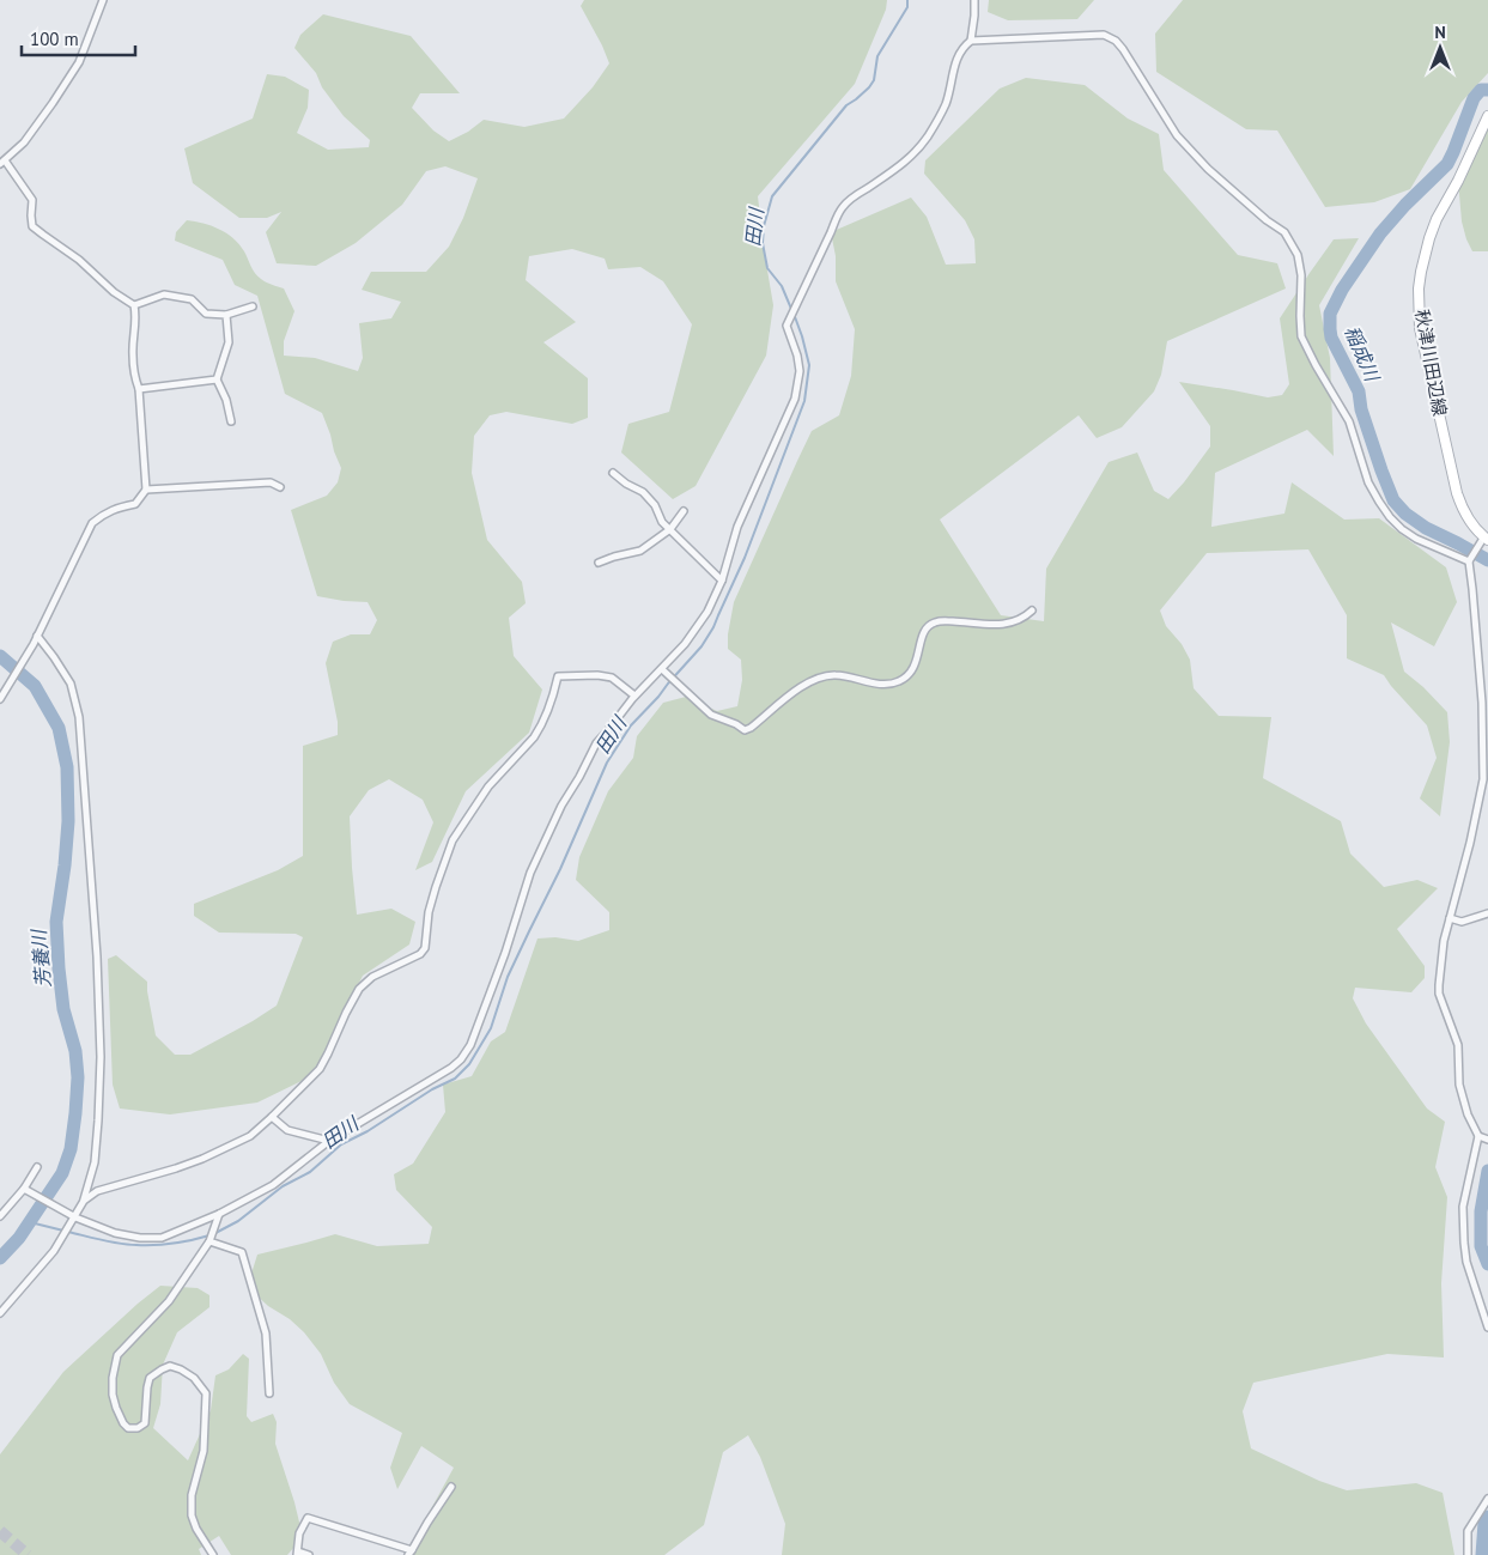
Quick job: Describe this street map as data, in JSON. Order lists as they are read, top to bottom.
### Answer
{
  "streets": {
    "main road": ["秋津川田辺線"]
  },
  "water": ["田川", "稲成川", "芳養川"],
  "scale_bar": "100 m",
  "north": "top"
}
